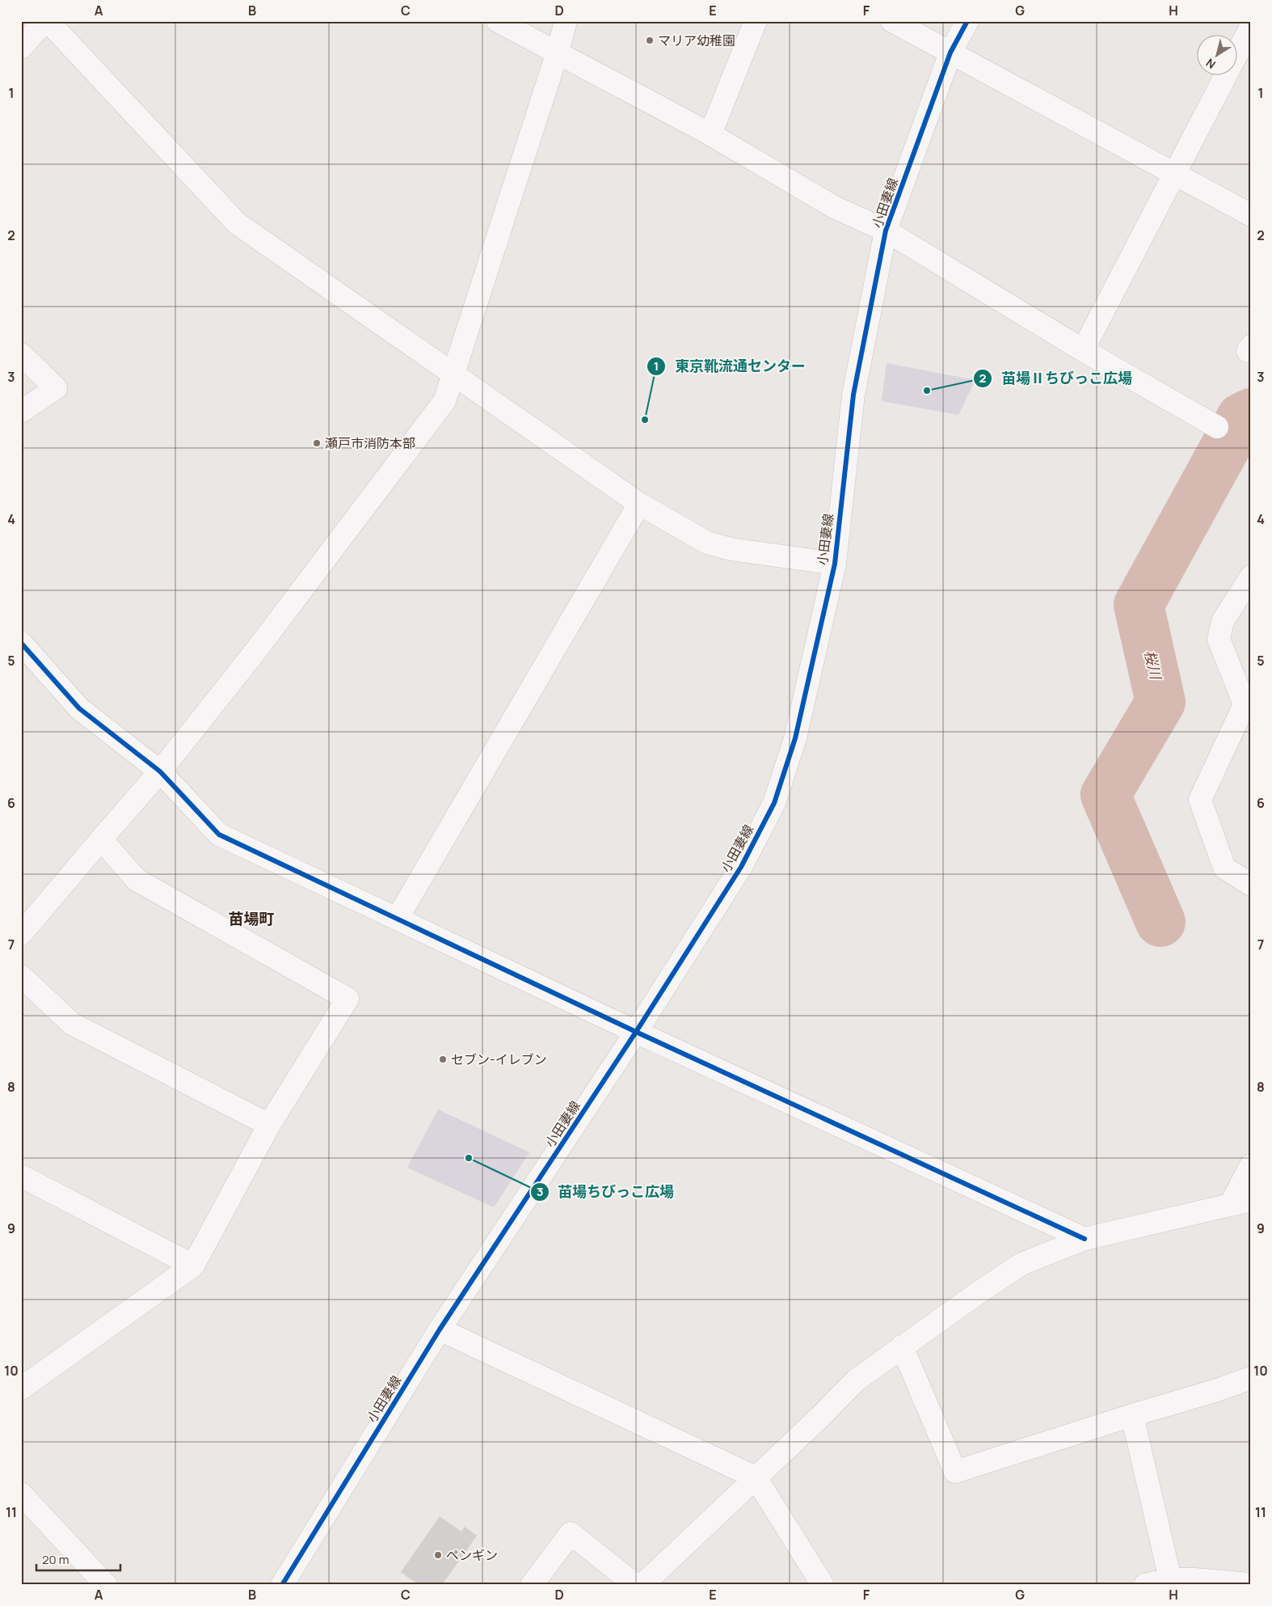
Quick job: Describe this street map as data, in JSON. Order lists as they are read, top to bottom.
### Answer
{
  "streets": {
    "street": ["小田妻線"]
  },
  "districts": ["苗場町"],
  "water": ["桜川"],
  "places": [
    "マリア幼稚園",
    "苗場Ⅱちびっこ広場",
    "東京靴流通センター",
    "瀬戸市消防本部",
    "セブン-イレブン",
    "苗場ちびっこ広場",
    "ペンギン"
  ],
  "scale_bar": "20 m",
  "north": "bottom left",
  "grid": {
    "columns": [
      "A",
      "B",
      "C",
      "D",
      "E",
      "F",
      "G",
      "H"
    ],
    "rows": [
      "1",
      "2",
      "3",
      "4",
      "5",
      "6",
      "7",
      "8",
      "9",
      "10",
      "11"
    ]
  }
}
